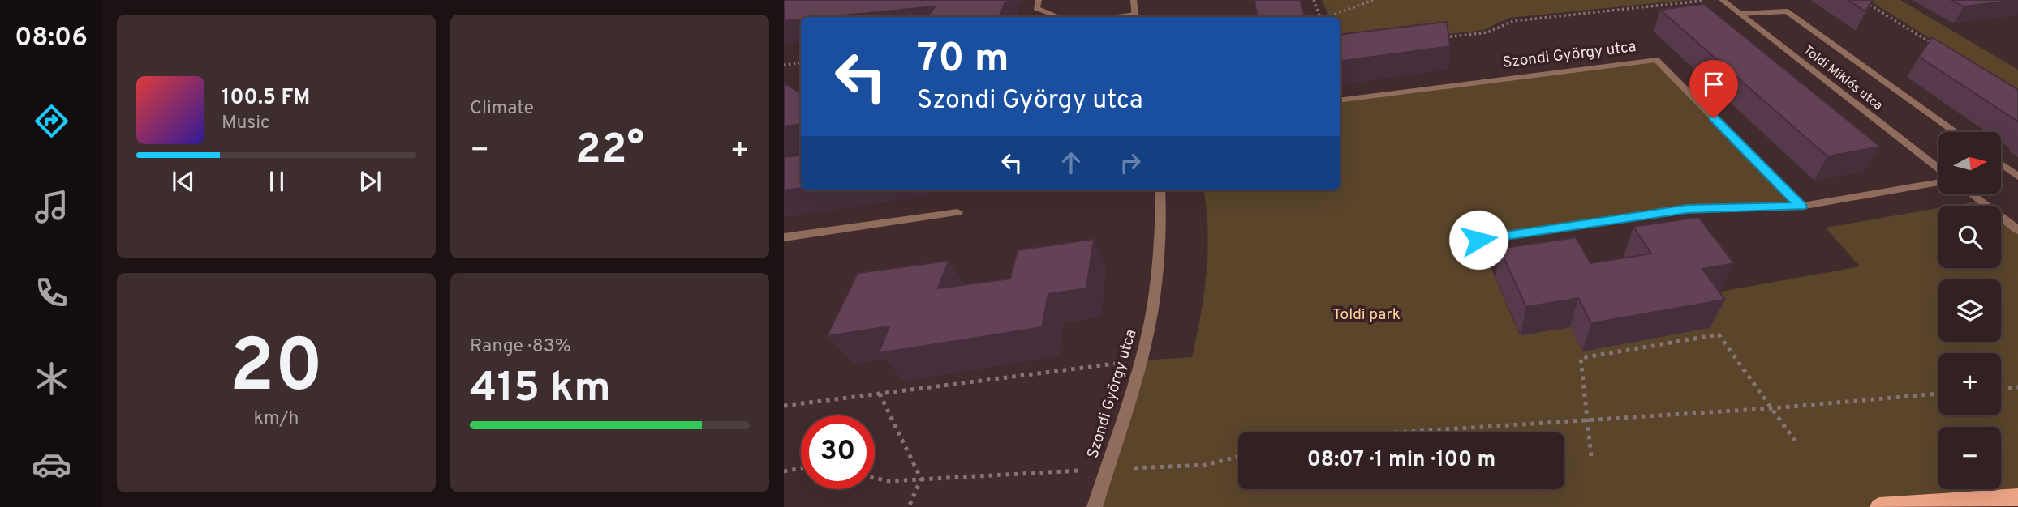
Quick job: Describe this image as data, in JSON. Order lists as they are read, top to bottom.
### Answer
{
  "streets": {
    "street": ["Szondi György utca", "Toldi Miklós utca"]
  },
  "parks": ["Toldi park"],
  "north": "right",
  "page": {
    "tabs": "08:06",
    "tile": [
      "Climate",
      ["20", "km/h"],
      ["Range · 83%", "415 km"]
    ],
    "turn": ["70 m", "Szondi György utca"],
    "song": ["100.5 FM", "Music"],
    "heat": ["−", "22°", "+"],
    "map_buttons": ["+", "−"],
    "limit": "30",
    "trip": "08:07 · 1 min · 100 m"
  }
}
